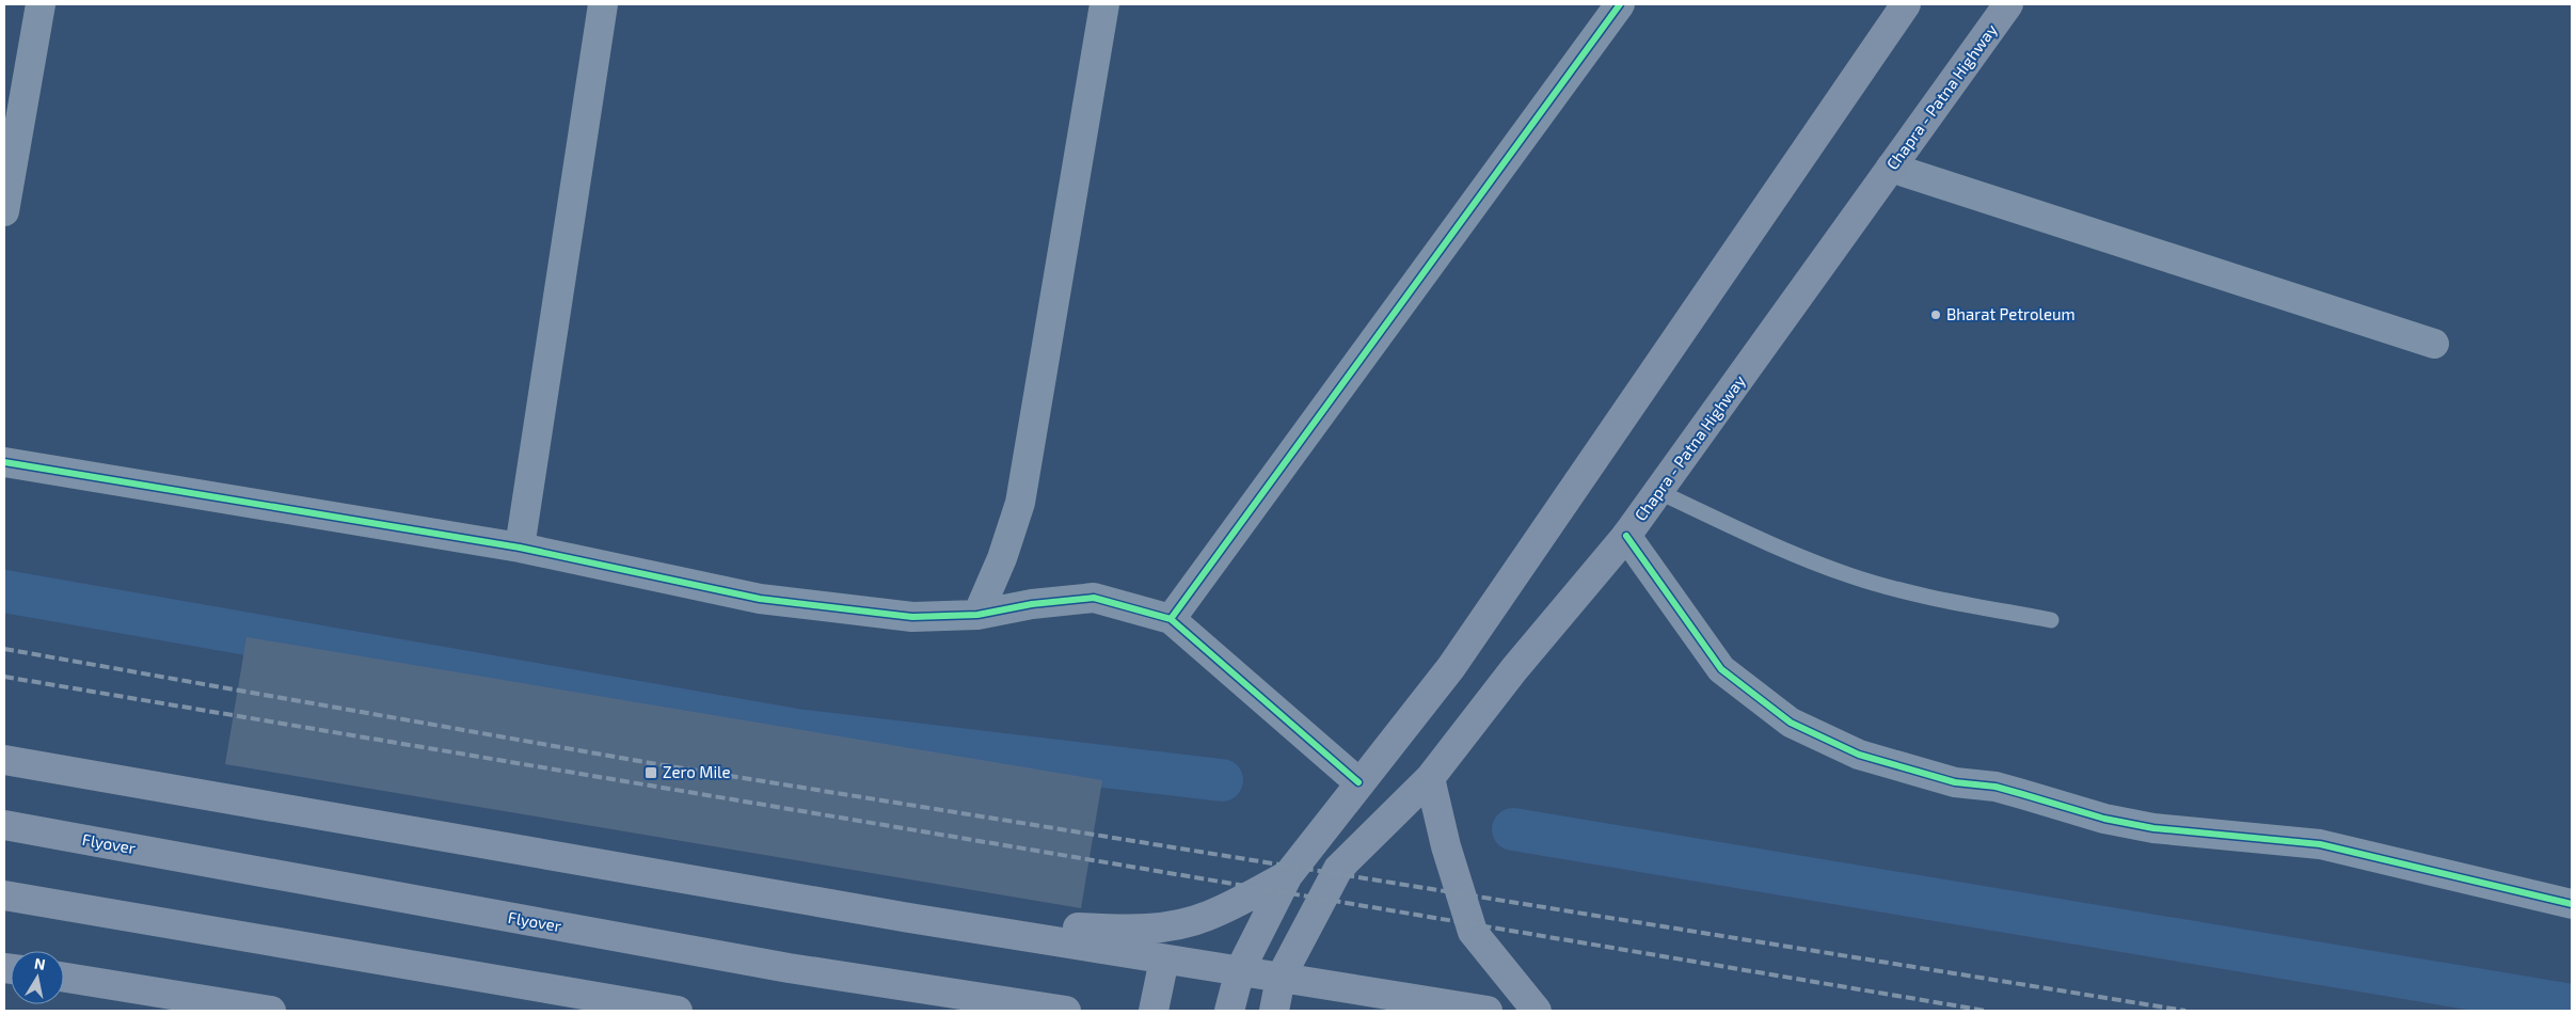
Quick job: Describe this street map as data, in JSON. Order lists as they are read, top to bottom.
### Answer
{
  "streets": {
    "highway": ["Chapra - Patna Highway", "Flyover"]
  },
  "places": {
    "other": ["Bharat Petroleum"],
    "transit": ["Zero Mile"]
  },
  "north": "top"
}
